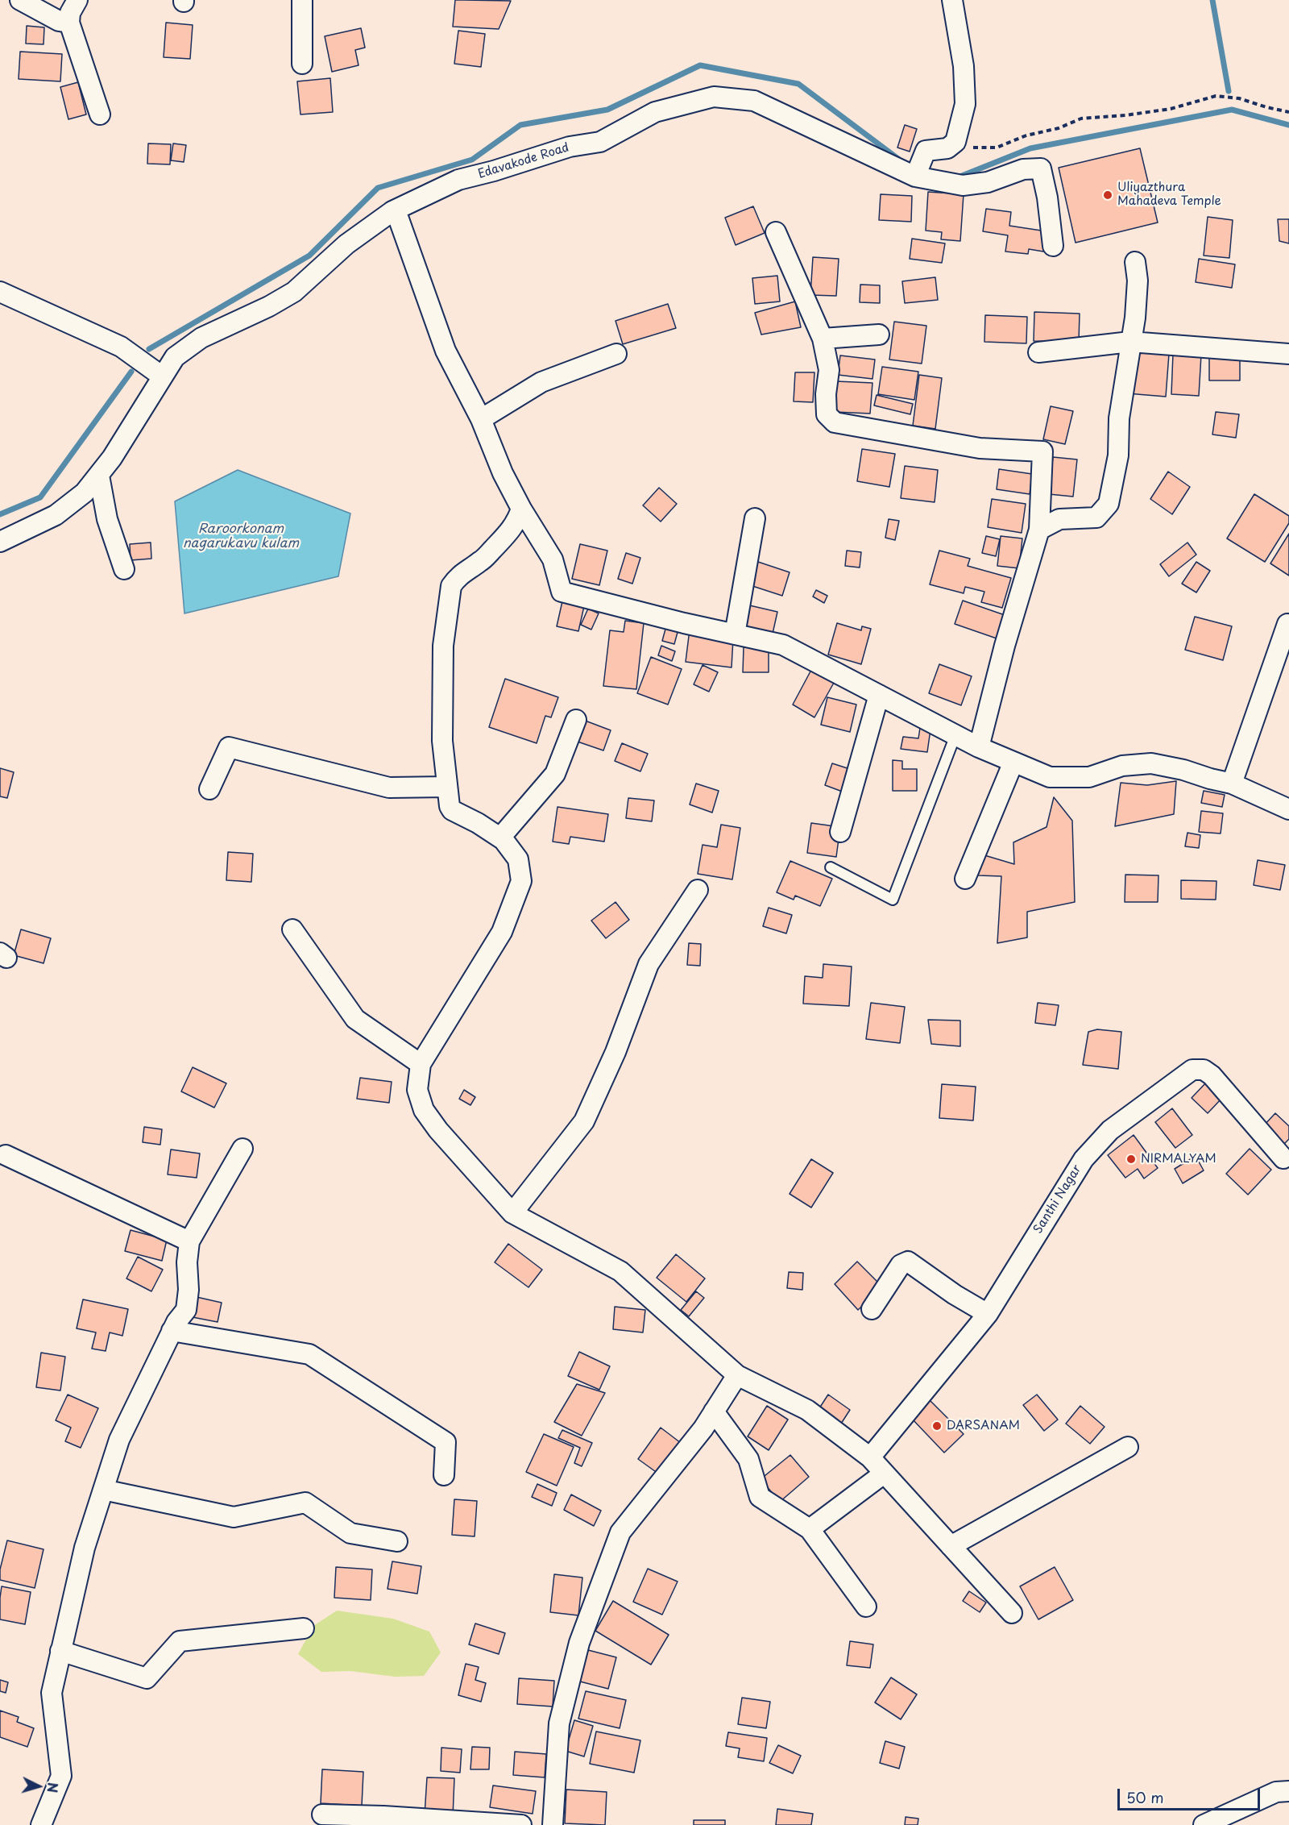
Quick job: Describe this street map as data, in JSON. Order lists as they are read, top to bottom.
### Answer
{
  "streets": {
    "street": ["Edavakode Road", "Santhi Nagar"]
  },
  "water": ["Raroorkonam nagarukavu kulam"],
  "places": ["Uliyazthura Mahadeva Temple", "NIRMALYAM", "DARSANAM"],
  "scale_bar": "50 m",
  "north": "right"
}
